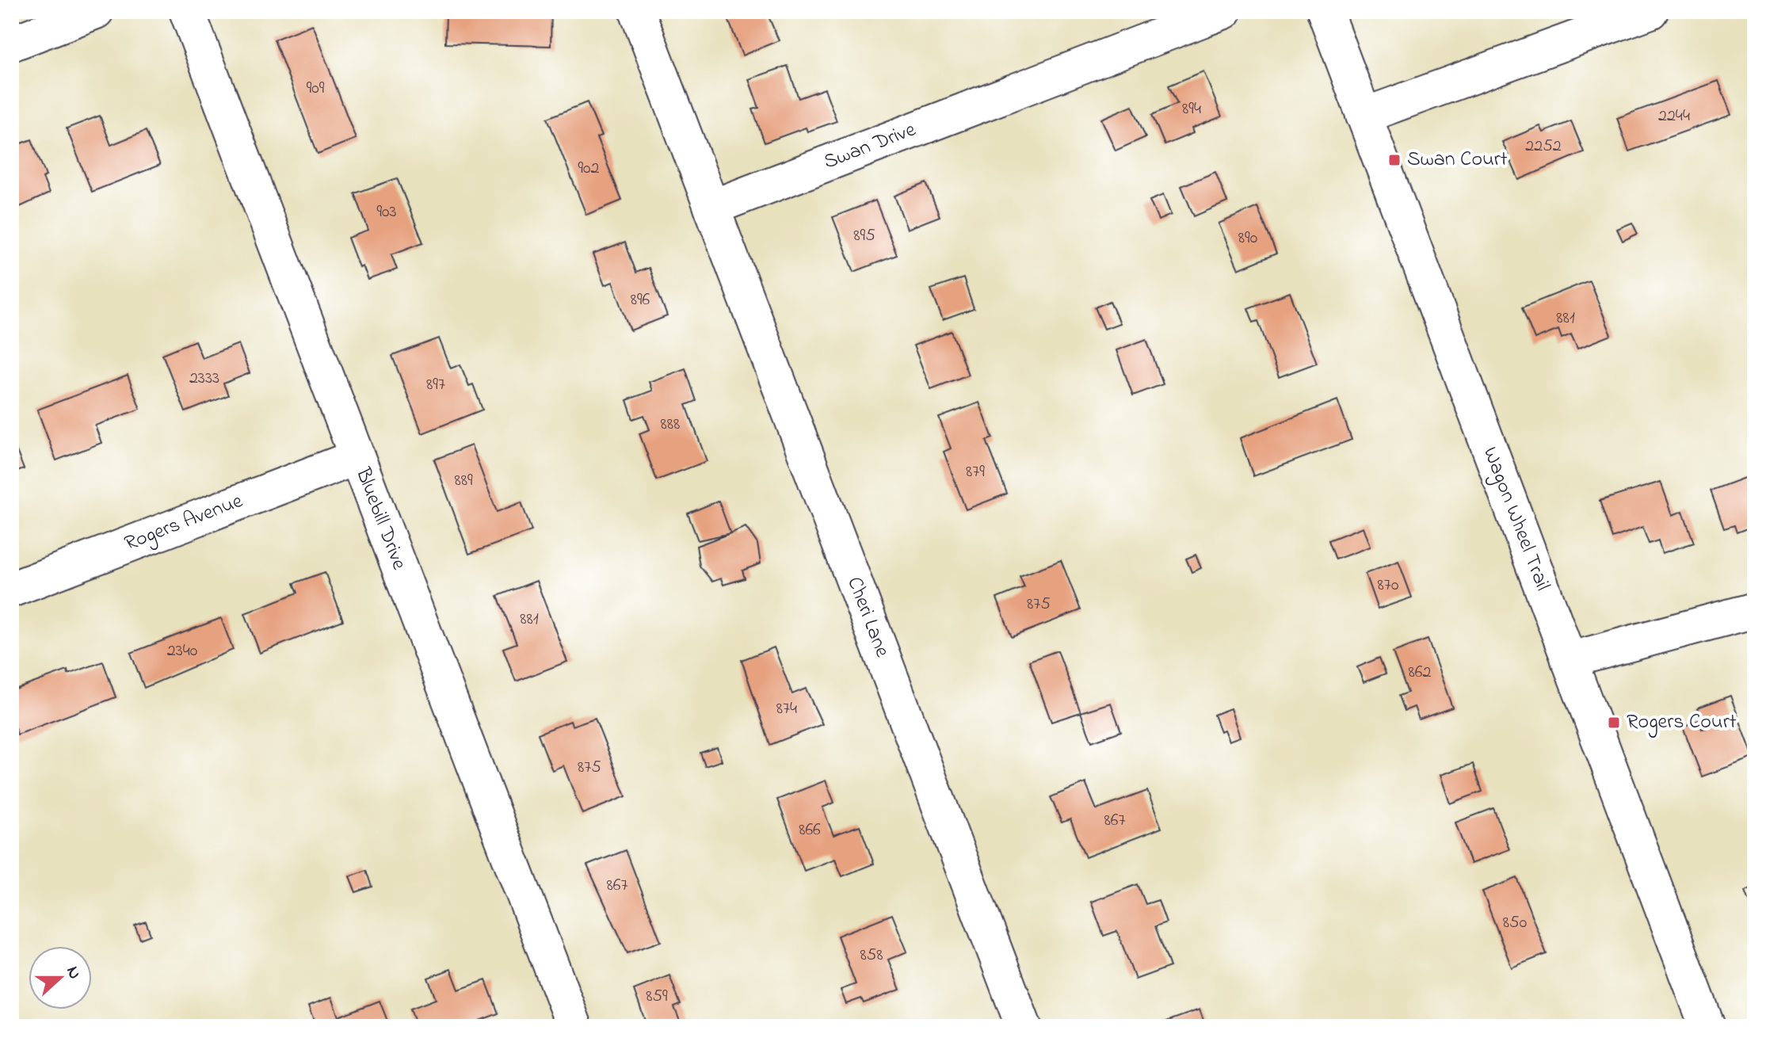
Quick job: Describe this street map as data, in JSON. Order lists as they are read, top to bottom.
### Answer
{
  "streets": {
    "street": [
      "Swan Drive",
      "Bluebill Drive",
      "Wagon Wheel Trail",
      "Rogers Avenue",
      "Cheri Lane"
    ]
  },
  "crossings": [
    ["Swan Drive", "Cheri Lane"],
    ["Bluebill Drive", "Rogers Avenue"]
  ],
  "places": {
    "transit": ["Swan Court", "Rogers Court"]
  },
  "house_numbers": [
    "909",
    "894",
    "2244",
    "2252",
    "902",
    "903",
    "895",
    "890",
    "896",
    "881",
    "2333",
    "897",
    "888",
    "879",
    "889",
    "870",
    "875",
    "881",
    "2340",
    "862",
    "874",
    "875",
    "867",
    "866",
    "867",
    "850",
    "858",
    "859"
  ],
  "north": "right"
}
